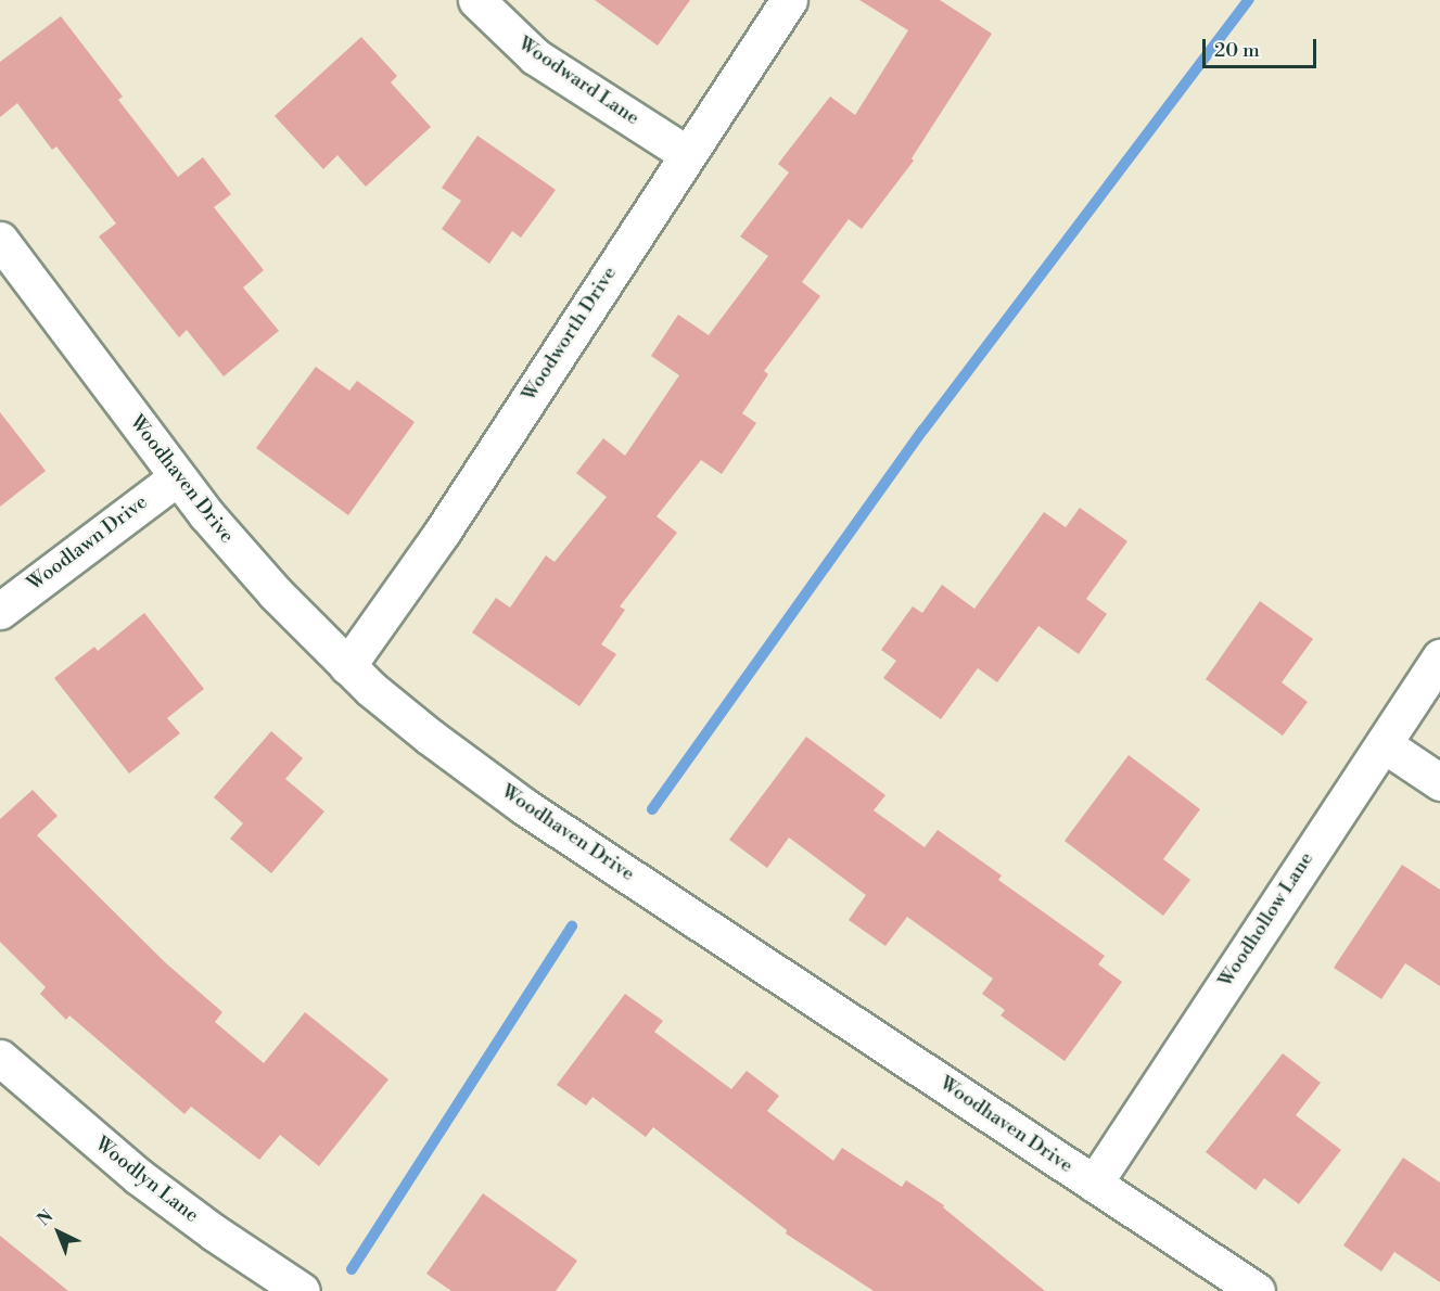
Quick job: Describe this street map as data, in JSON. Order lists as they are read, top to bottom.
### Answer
{
  "streets": {
    "street": [
      "Woodward Lane",
      "Woodworth Drive",
      "Woodhaven Drive",
      "Woodlawn Drive",
      "Woodhollow Lane",
      "Woodlyn Lane"
    ]
  },
  "crossings": [
    ["Woodward Lane", "Woodworth Drive"],
    ["Woodworth Drive", "Woodhaven Drive"],
    ["Woodhaven Drive", "Woodlawn Drive"],
    ["Woodhaven Drive", "Woodhollow Lane"]
  ],
  "scale_bar": "20 m",
  "north": "top left"
}
